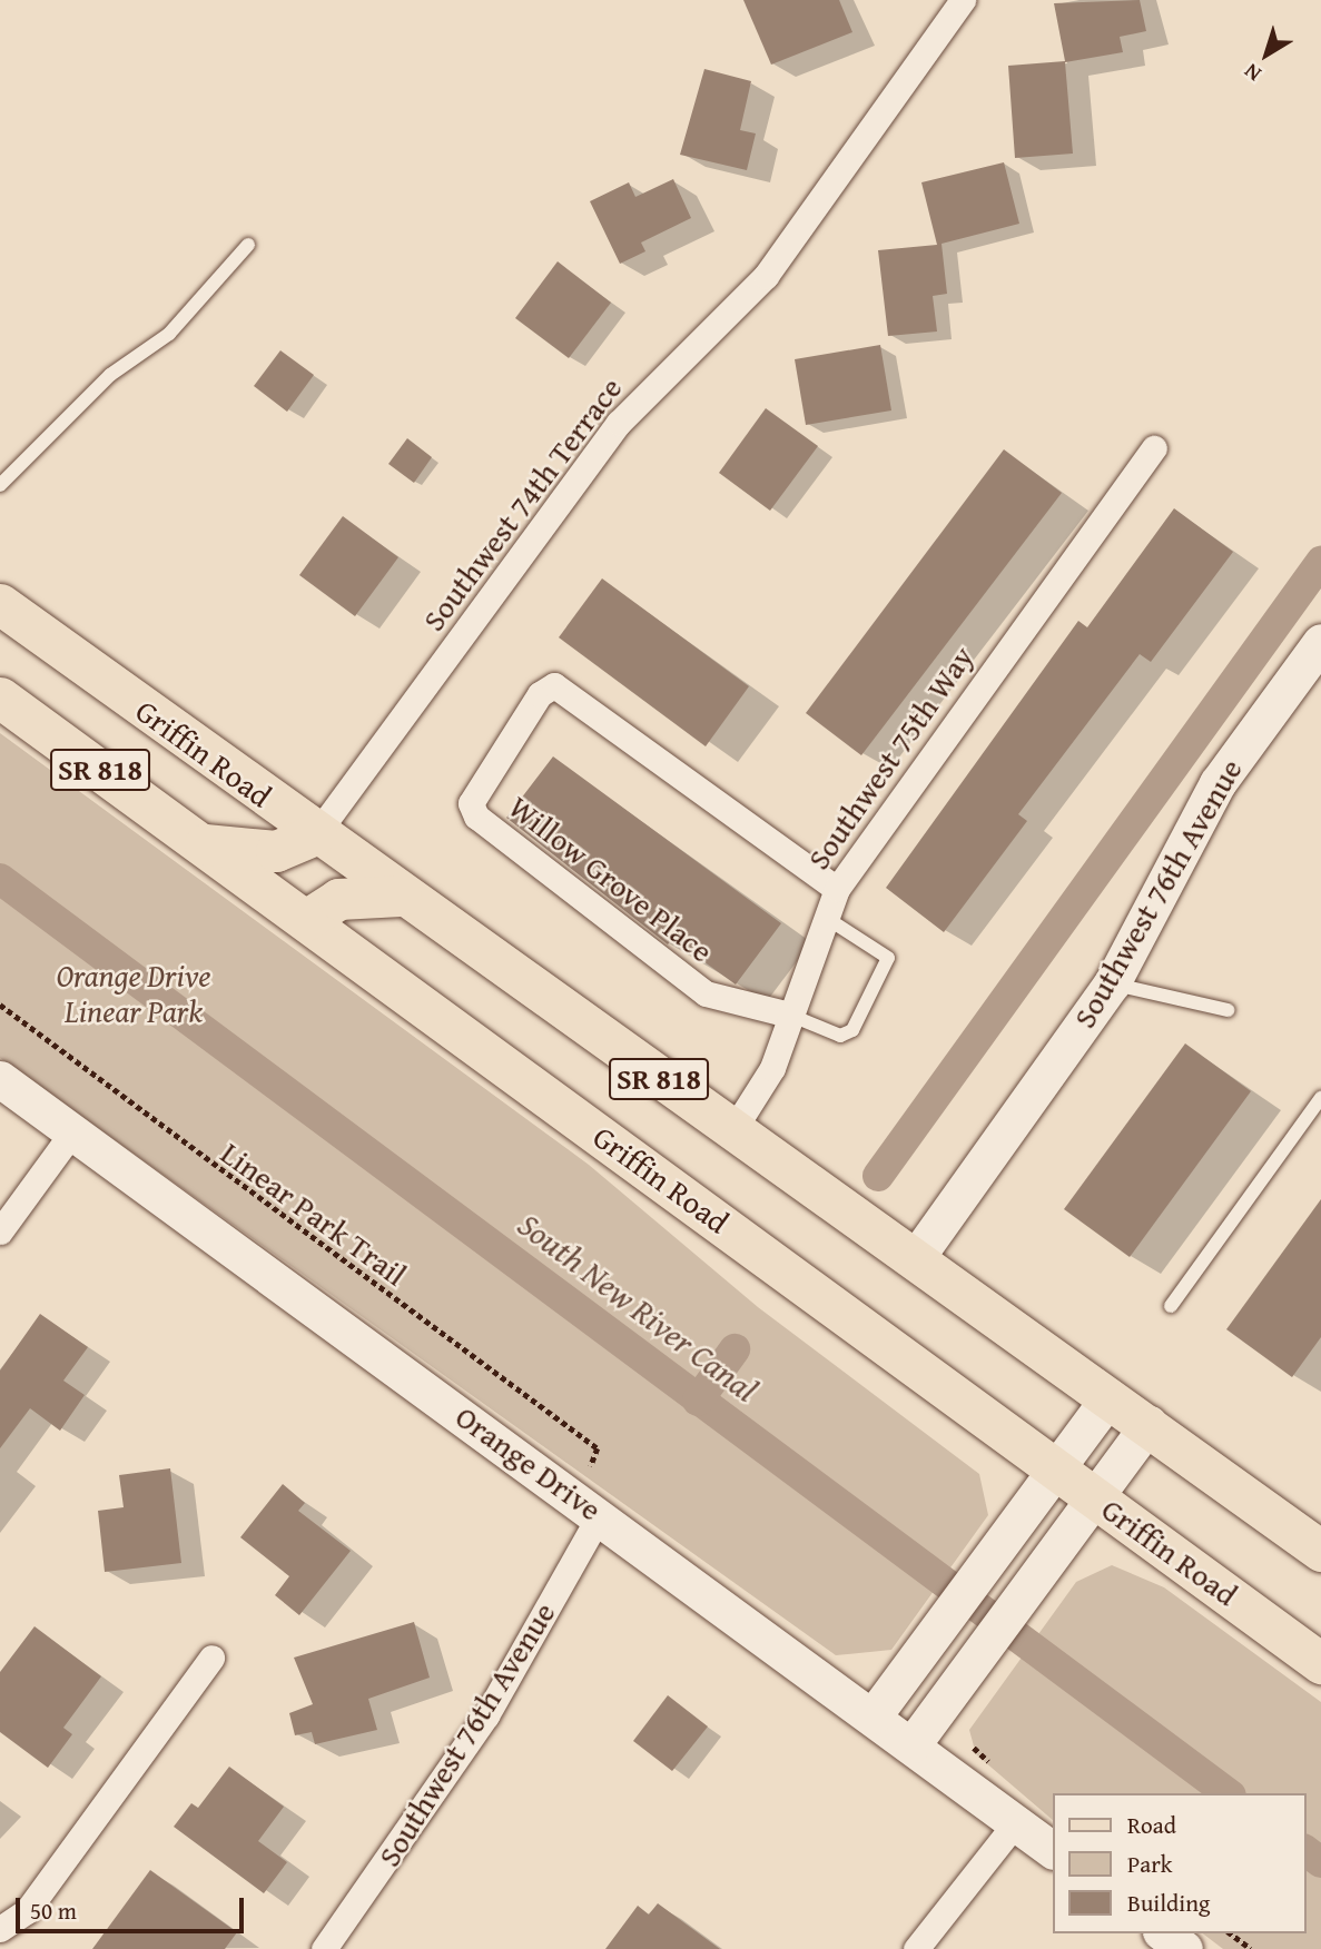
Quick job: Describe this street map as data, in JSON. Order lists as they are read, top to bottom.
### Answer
{
  "streets": {
    "main road": ["Griffin Road", "SR 818"],
    "street": [
      "Southwest 74th Terrace",
      "Southwest 75th Way",
      "Willow Grove Place",
      "Southwest 76th Avenue",
      "Orange Drive"
    ],
    "path": ["Linear Park Trail"]
  },
  "crossings": [
    ["Southwest 74th Terrace", "Griffin Road"],
    ["Griffin Road", "Southwest 75th Way"],
    ["Griffin Road", "Southwest 76th Avenue"],
    ["Southwest 75th Way", "Willow Grove Place"],
    ["Southwest 76th Avenue", "Orange Drive"]
  ],
  "water": ["South New River Canal"],
  "parks": ["Orange Drive Linear Park"],
  "legend": ["Road", "Park", "Building"],
  "scale_bar": "50 m",
  "north": "bottom left"
}
